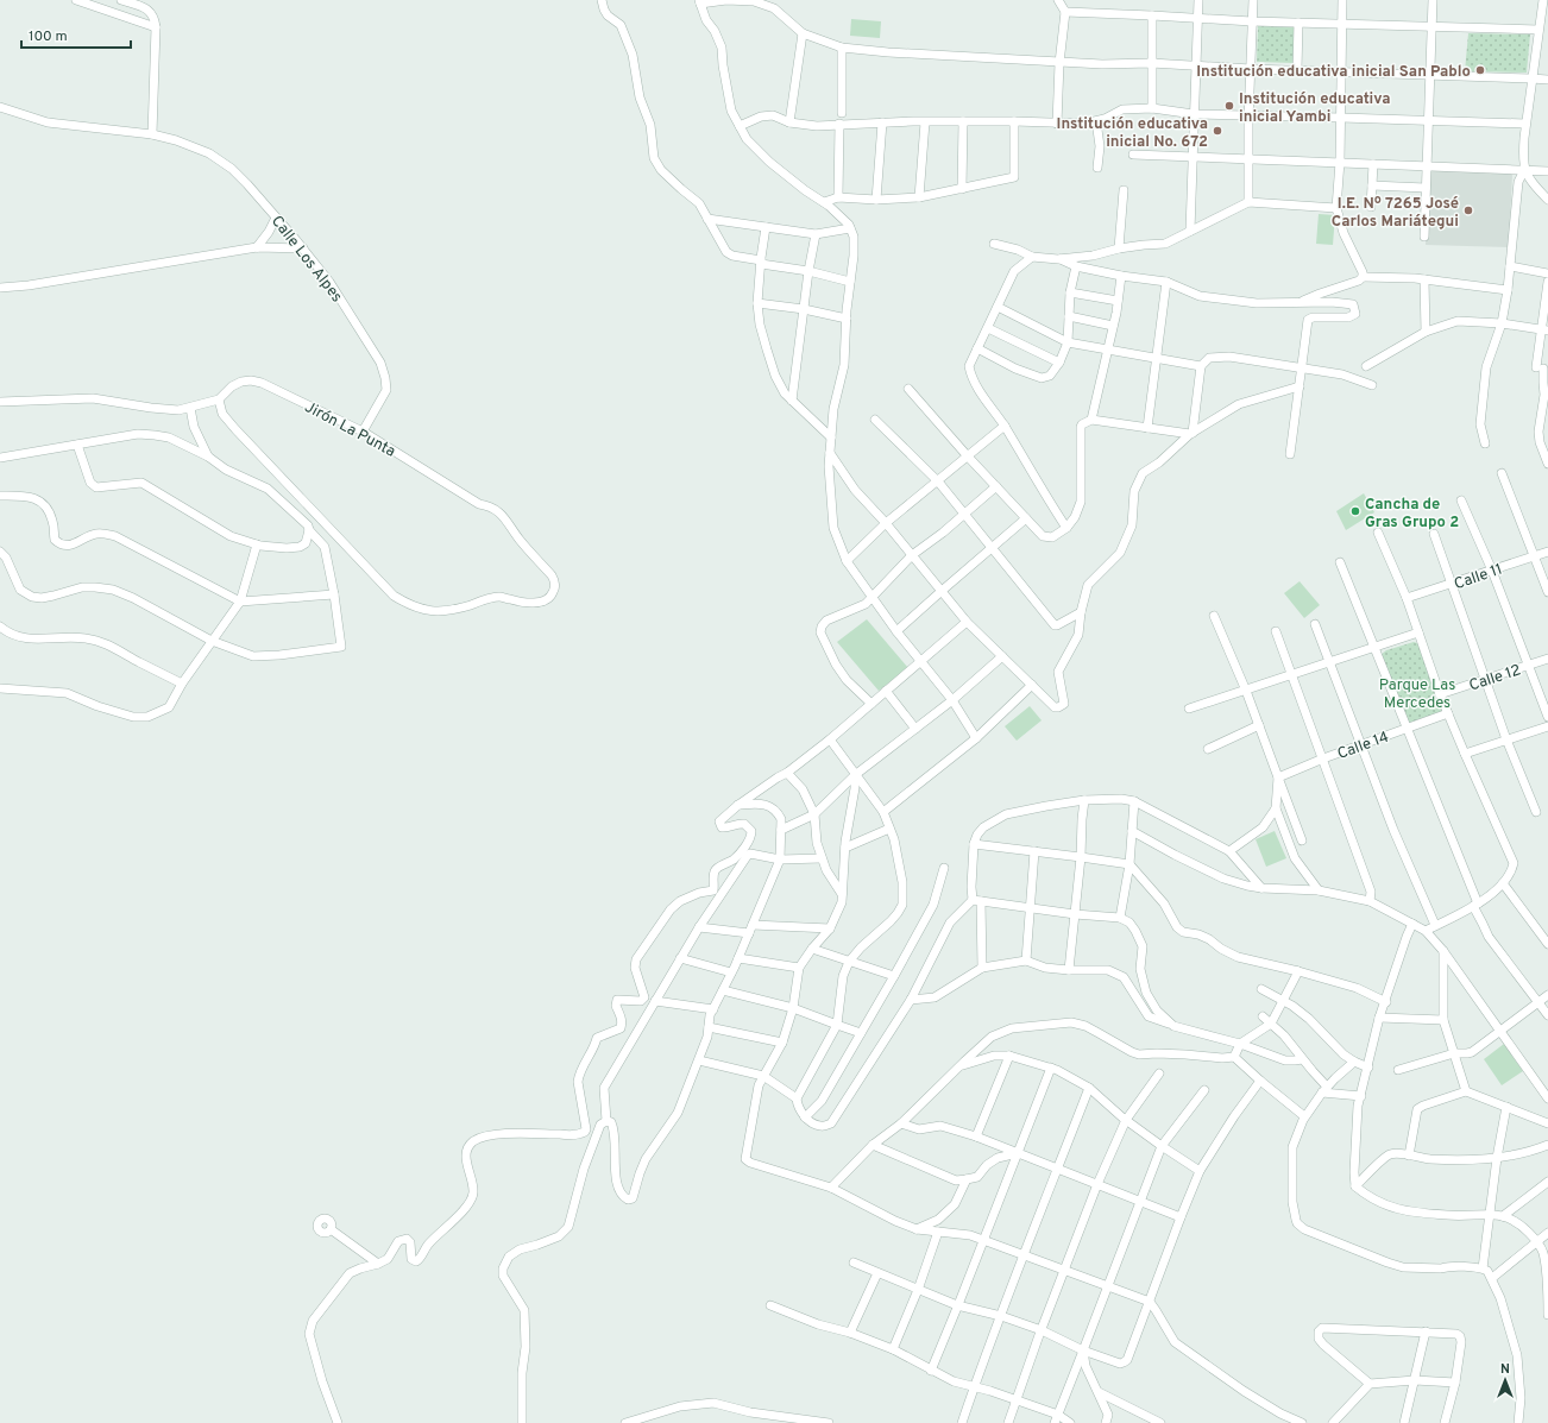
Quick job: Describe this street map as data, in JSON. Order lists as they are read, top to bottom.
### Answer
{
  "streets": {
    "street": [
      "Calle Los Alpes",
      "Jirón La Punta",
      "Calle 11",
      "Calle 12",
      "Calle 14"
    ]
  },
  "crossings": [
    ["Calle Los Alpes", "Jirón La Punta"]
  ],
  "parks": ["Parque Las Mercedes"],
  "places": [
    "Institución educativa inicial San Pablo",
    "Institución educativa inicial Yambi",
    "Institución educativa inicial No. 672",
    "I.E. Nº 7265 José Carlos Mariátegui",
    "Cancha de Gras Grupo 2"
  ],
  "scale_bar": "100 m",
  "north": "top"
}
